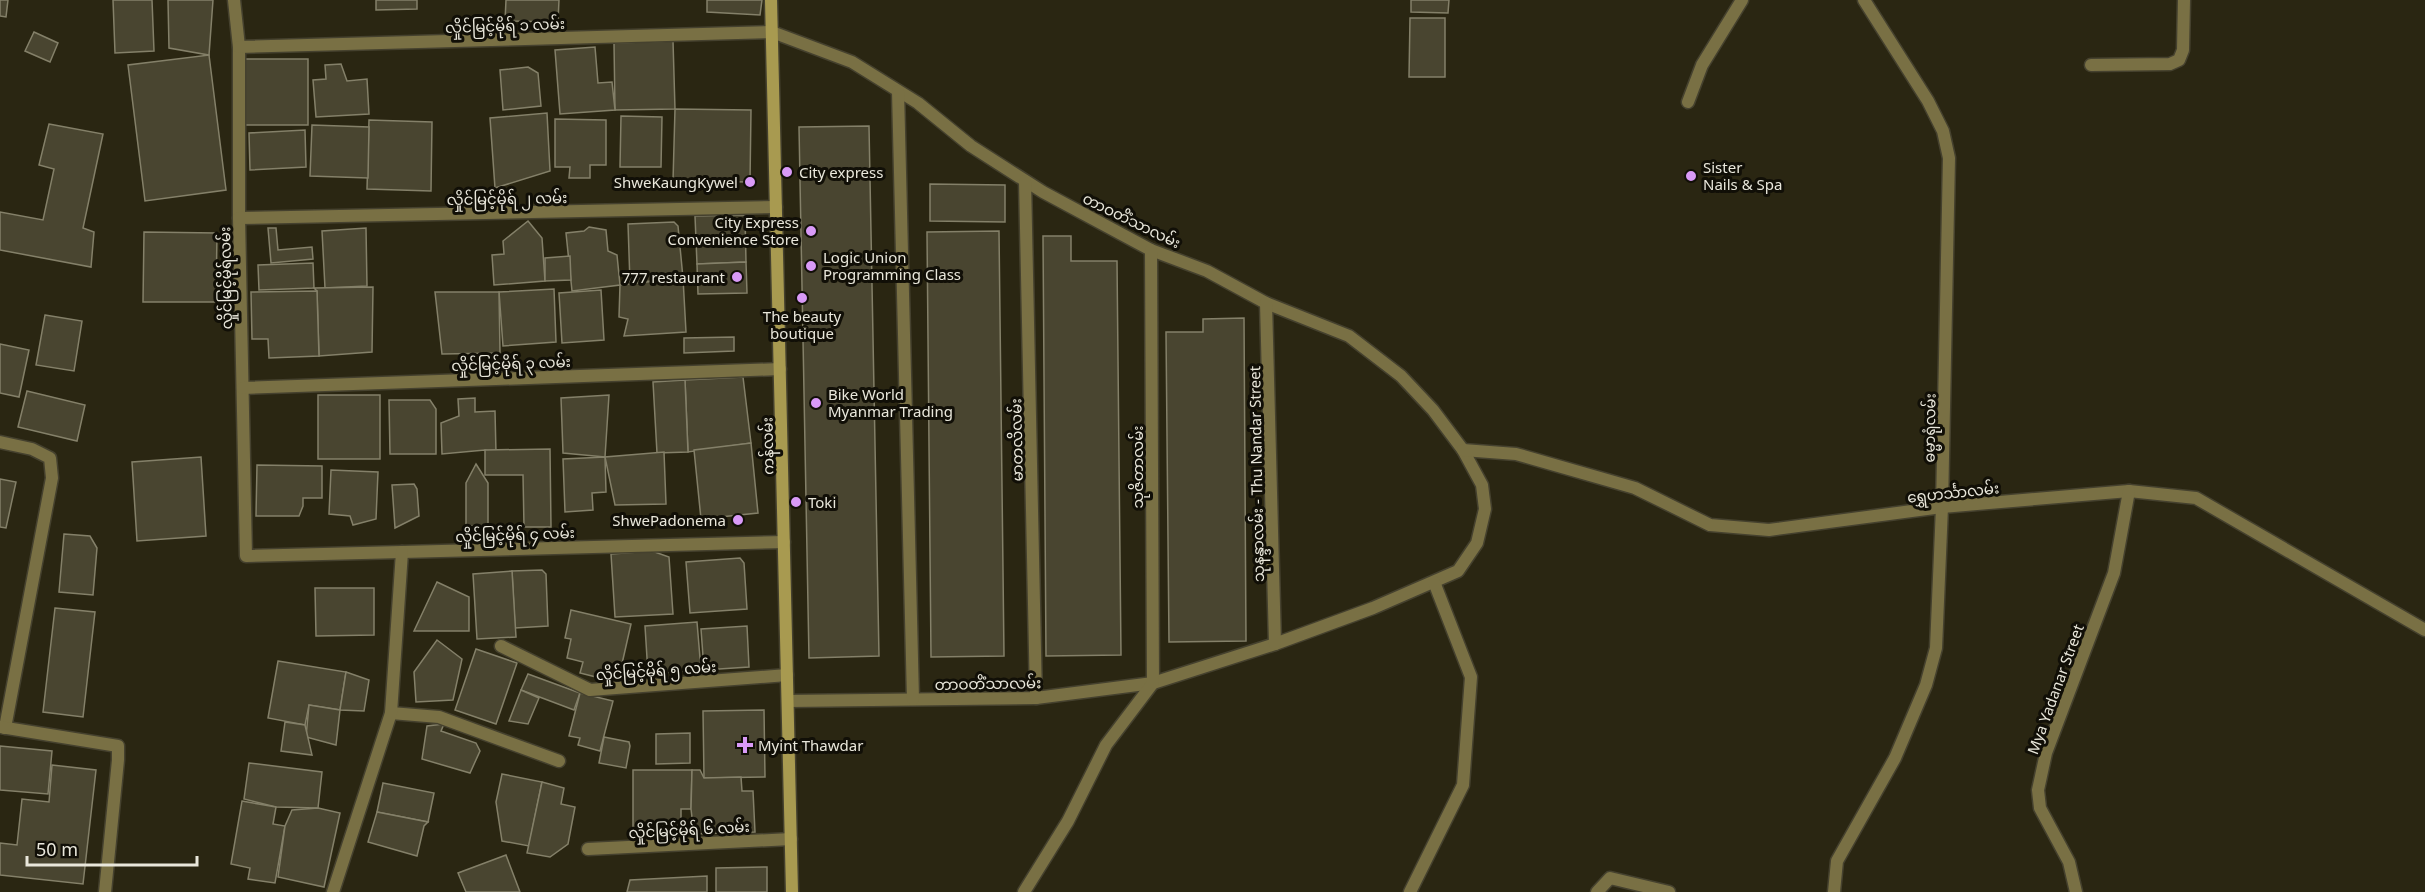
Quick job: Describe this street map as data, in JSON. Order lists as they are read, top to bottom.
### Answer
{
  "streets": {
    "main road": ["ကန်လမ်း"],
    "street": [
      "လှိုင်မြင့်မိုရ် ၁ လမ်း",
      "လှိုင်မြင့်မိုရ် ၂ လမ်း",
      "တာဝတိံသာလမ်း",
      "လှိုင်မြင့်မိုရ်လမ်း",
      "လှိုင်မြင့်မိုရ် ၃ လမ်း",
      "ဓမ္မာရုံလမ်း",
      "မာတလိလမ်း",
      "သုဇိတာလမ်း",
      "သုနန္ဒာလမ်း - Thu Nandar Street",
      "ရွှေဟင်္သာလမ်း",
      "လှိုင်မြင့်မိုရ် ၄ လမ်း",
      "လှိုင်မြင့်မိုရ် ၅ လမ်း",
      "Mya Yadanar Street",
      "လှိုင်မြင့်မိုရ် ၆ လမ်း"
    ]
  },
  "crossings": [
    ["လှိုင်မြင့်မိုရ် ၁ လမ်း", "တာဝတိံသာလမ်း"],
    ["လှိုင်မြင့်မိုရ် ၁ လမ်း", "လှိုင်မြင့်မိုရ်လမ်း"],
    ["လှိုင်မြင့်မိုရ် ၁ လမ်း", "ကန်လမ်း"],
    ["လှိုင်မြင့်မိုရ် ၂ လမ်း", "လှိုင်မြင့်မိုရ်လမ်း"],
    ["လှိုင်မြင့်မိုရ် ၂ လမ်း", "ကန်လမ်း"],
    ["တာဝတိံသာလမ်း", "မာတလိလမ်း"],
    ["တာဝတိံသာလမ်း", "ကန်လမ်း"],
    ["တာဝတိံသာလမ်း", "သုဇိတာလမ်း"],
    ["တာဝတိံသာလမ်း", "သုနန္ဒာလမ်း - Thu Nandar Street"],
    ["တာဝတိံသာလမ်း", "ရွှေဟင်္သာလမ်း"],
    ["လှိုင်မြင့်မိုရ်လမ်း", "လှိုင်မြင့်မိုရ် ၃ လမ်း"],
    ["လှိုင်မြင့်မိုရ်လမ်း", "လှိုင်မြင့်မိုရ် ၄ လမ်း"],
    ["လှိုင်မြင့်မိုရ် ၃ လမ်း", "ကန်လမ်း"],
    ["ဓမ္မာရုံလမ်း", "ရွှေဟင်္သာလမ်း"],
    ["ကန်လမ်း", "လှိုင်မြင့်မိုရ် ၄ လမ်း"],
    ["ကန်လမ်း", "လှိုင်မြင့်မိုရ် ၅ လမ်း"],
    ["ကန်လမ်း", "လှိုင်မြင့်မိုရ် ၆ လမ်း"],
    ["ရွှေဟင်္သာလမ်း", "Mya Yadanar Street"]
  ],
  "places": {
    "other": [
      "City express",
      "Sister Nails & Spa",
      "ShweKaungKywel",
      "City Express Convenience Store",
      "Logic Union Programming Class",
      "777 restaurant",
      "The beauty boutique",
      "Bike World Myanmar Trading",
      "Toki",
      "ShwePadonema"
    ],
    "health": ["Myint Thawdar"]
  },
  "scale_bar": "50 m"
}
